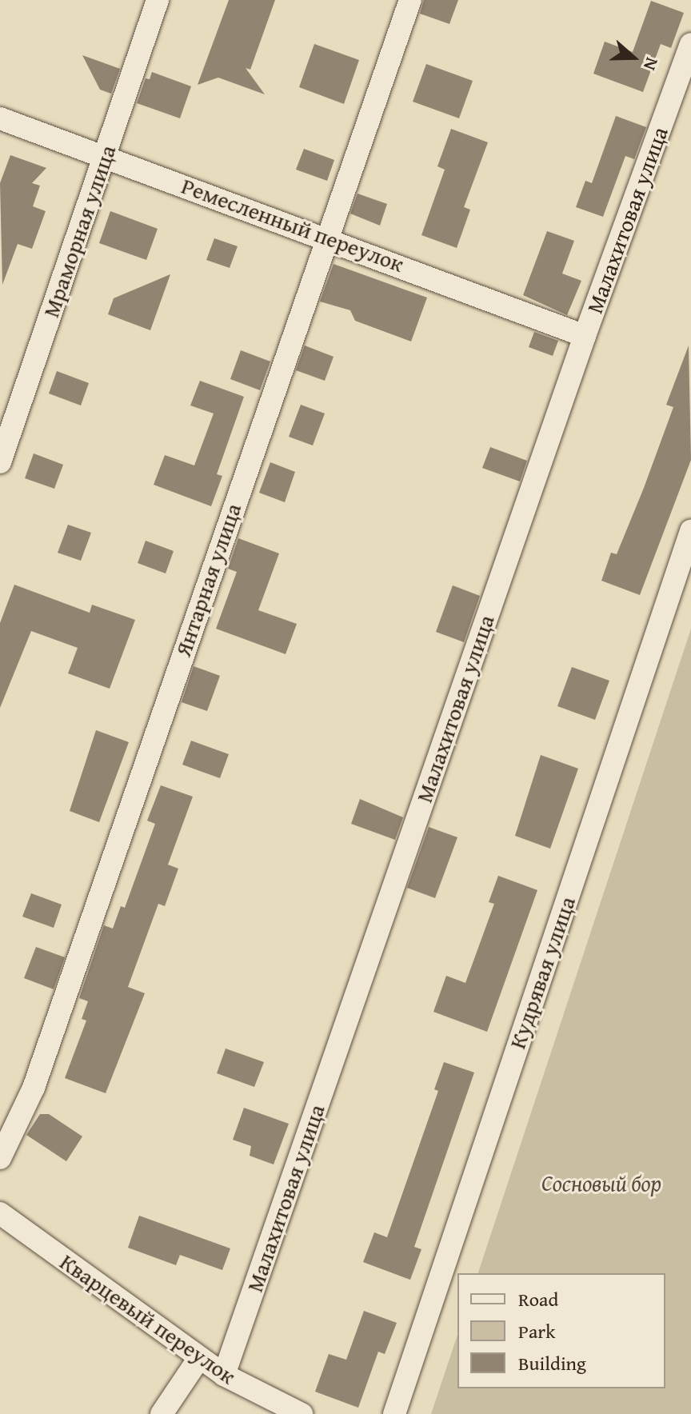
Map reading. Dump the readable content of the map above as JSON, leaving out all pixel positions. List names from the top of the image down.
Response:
{
  "streets": {
    "street": [
      "Малахитовая улица",
      "Ремесленный переулок",
      "Мраморная улица",
      "Янтарная улица",
      "Кудрявая улица",
      "Кварцевый переулок"
    ]
  },
  "crossings": [
    ["Малахитовая улица", "Ремесленный переулок"],
    ["Малахитовая улица", "Кварцевый переулок"],
    ["Ремесленный переулок", "Мраморная улица"],
    ["Ремесленный переулок", "Янтарная улица"]
  ],
  "parks": ["Сосновый бор"],
  "legend": ["Road", "Park", "Building"],
  "north": "right"
}
